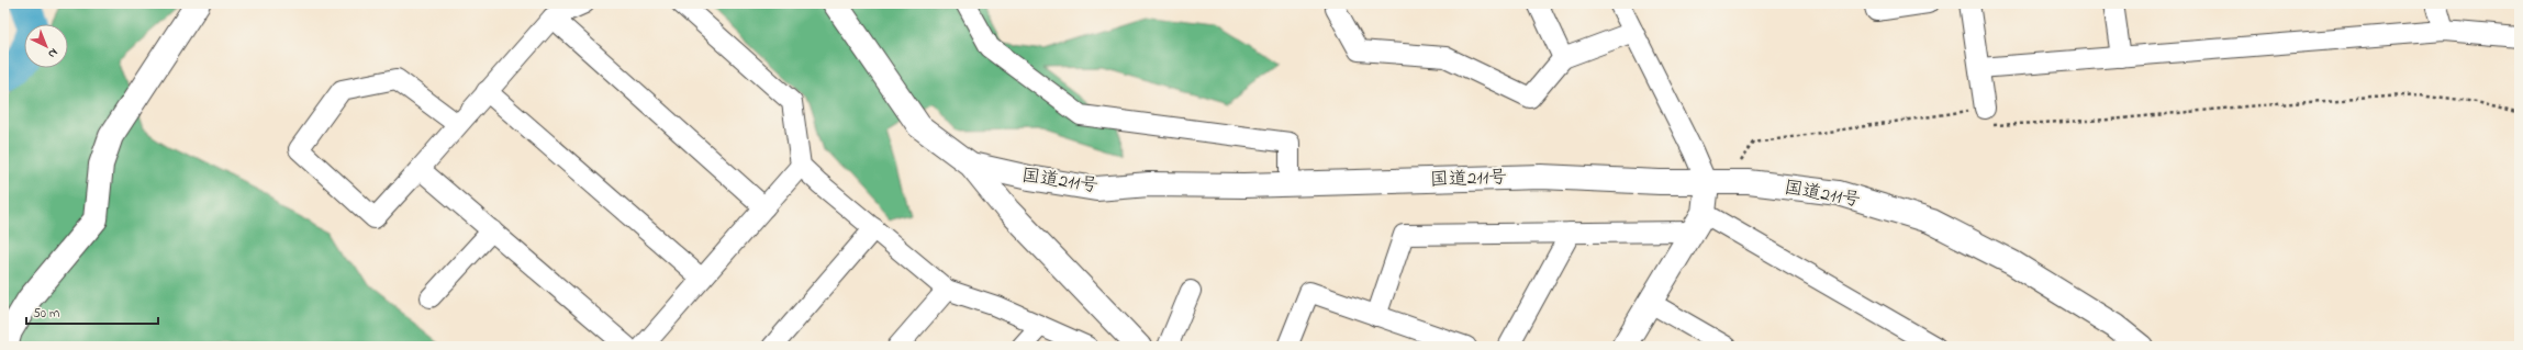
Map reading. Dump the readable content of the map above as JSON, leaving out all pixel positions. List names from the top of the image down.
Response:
{
  "streets": {
    "main road": ["国道211号"]
  },
  "scale_bar": "50 m",
  "north": "bottom right"
}
